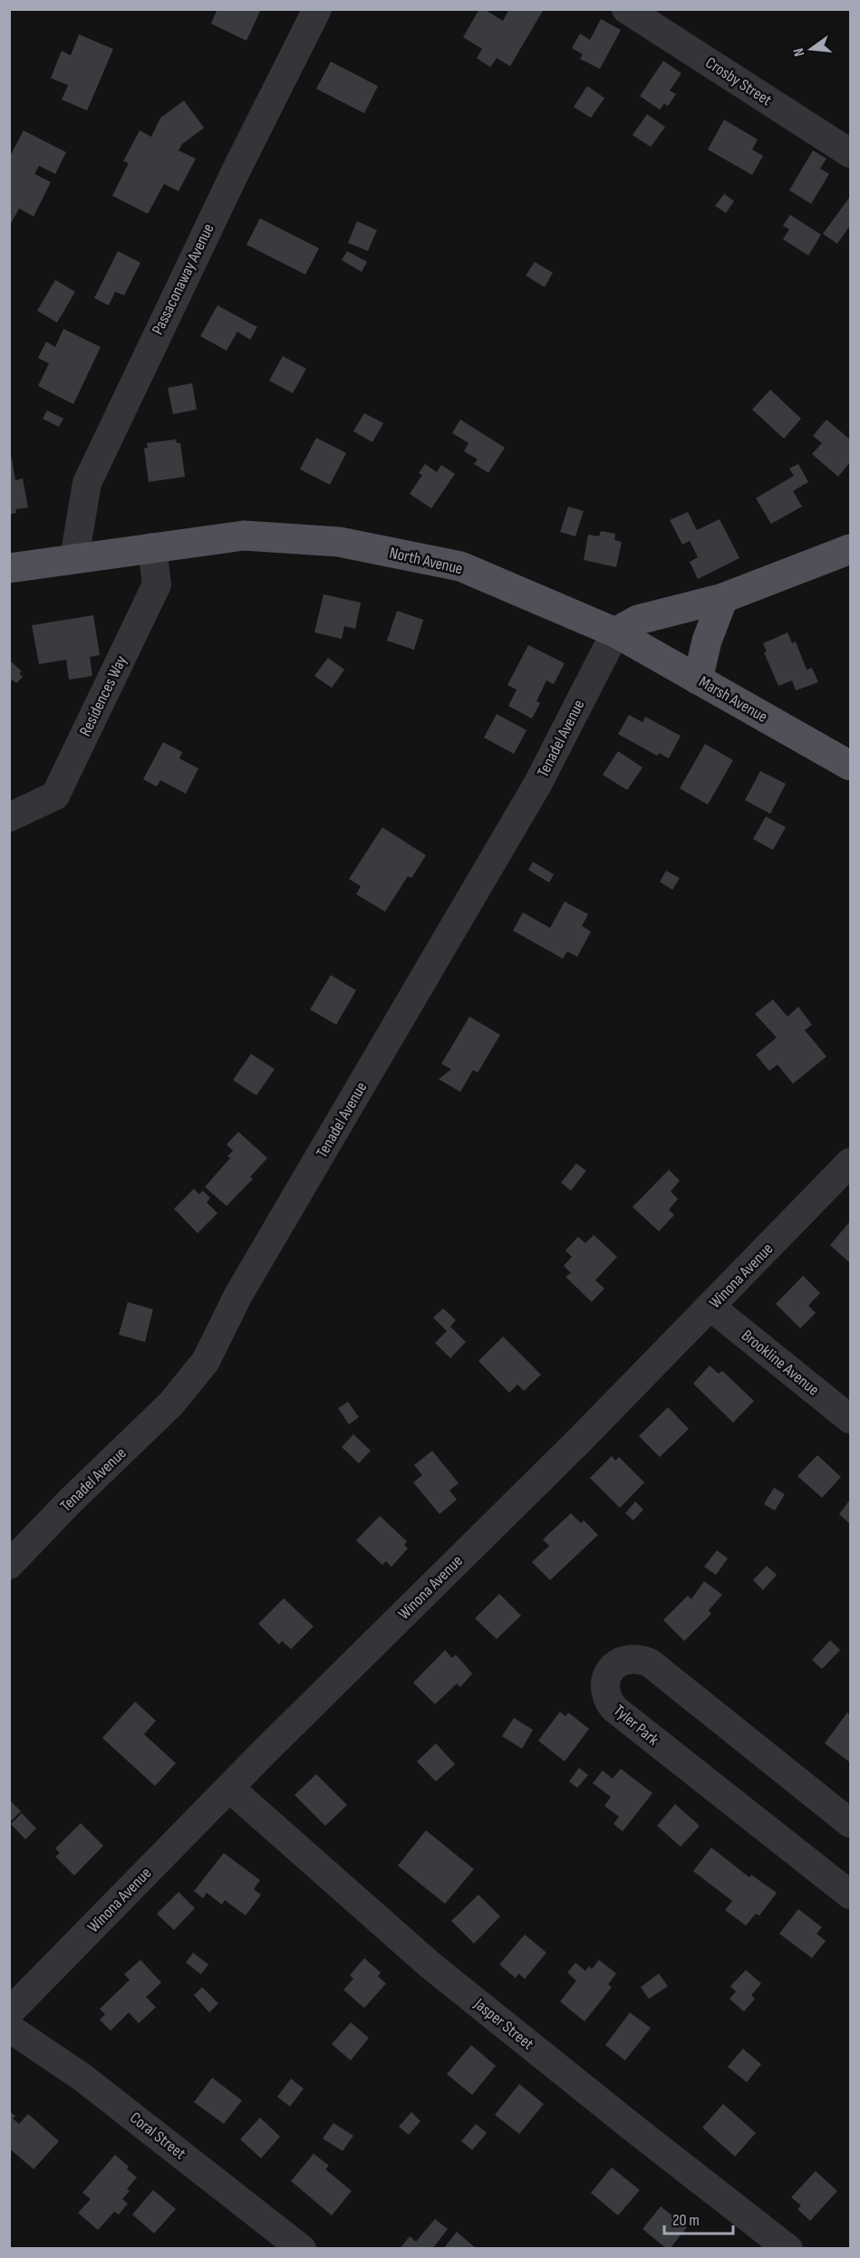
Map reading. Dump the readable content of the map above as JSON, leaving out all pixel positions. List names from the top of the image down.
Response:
{
  "streets": {
    "main road": ["North Avenue", "Marsh Avenue"],
    "street": [
      "Crosby Street",
      "Passaconaway Avenue",
      "Residences Way",
      "Tenadel Avenue",
      "Winona Avenue",
      "Brookline Avenue",
      "Tyler Park",
      "Jasper Street",
      "Coral Street"
    ]
  },
  "crossings": [
    ["Passaconaway Avenue", "North Avenue"],
    ["North Avenue", "Residences Way"],
    ["North Avenue", "Marsh Avenue"],
    ["North Avenue", "Tenadel Avenue"],
    ["Marsh Avenue", "Tenadel Avenue"],
    ["Winona Avenue", "Brookline Avenue"],
    ["Winona Avenue", "Jasper Street"]
  ],
  "scale_bar": "20 m",
  "north": "left"
}
